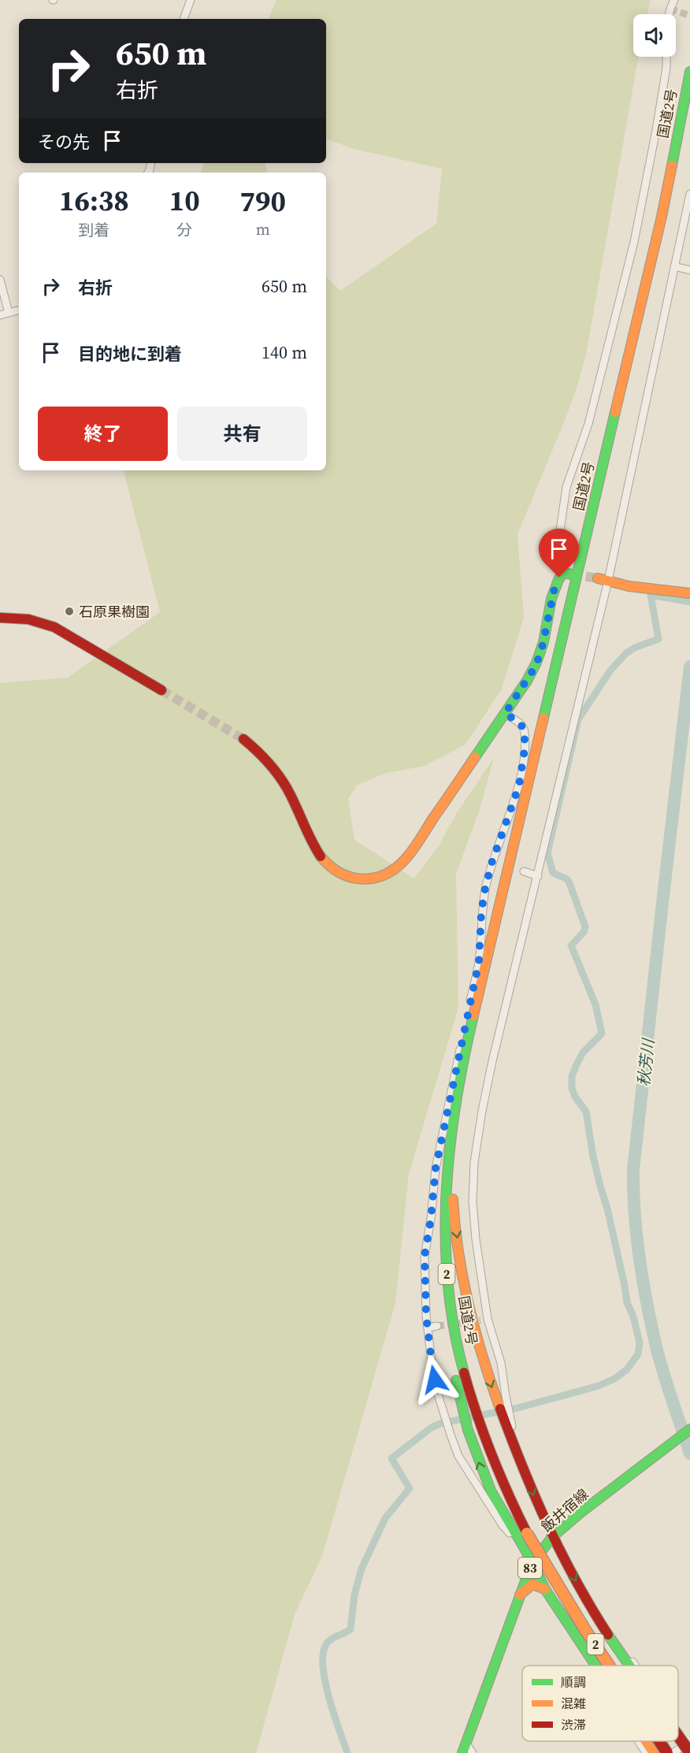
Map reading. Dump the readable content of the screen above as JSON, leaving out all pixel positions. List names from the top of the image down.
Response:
{
  "streets": {
    "main road": [
      "国道2号",
      "2",
      "飯井宿線",
      "83"
    ]
  },
  "water": ["秋芳川"],
  "places": ["石原果樹園"],
  "legend": ["順調", "混雑", "渋滞"],
  "page": {
    "turn": ["650 m", "右折"],
    "then": "その先",
    "eta": [
      "16:38",
      "到着",
      "10",
      "分",
      "790",
      "m"
    ],
    "list": [
      {
        "name": "右折",
        "value": "650 m"
      },
      {
        "name": "目的地に到着",
        "value": "140 m"
      }
    ],
    "buttons": ["終了", "共有"]
  }
}
